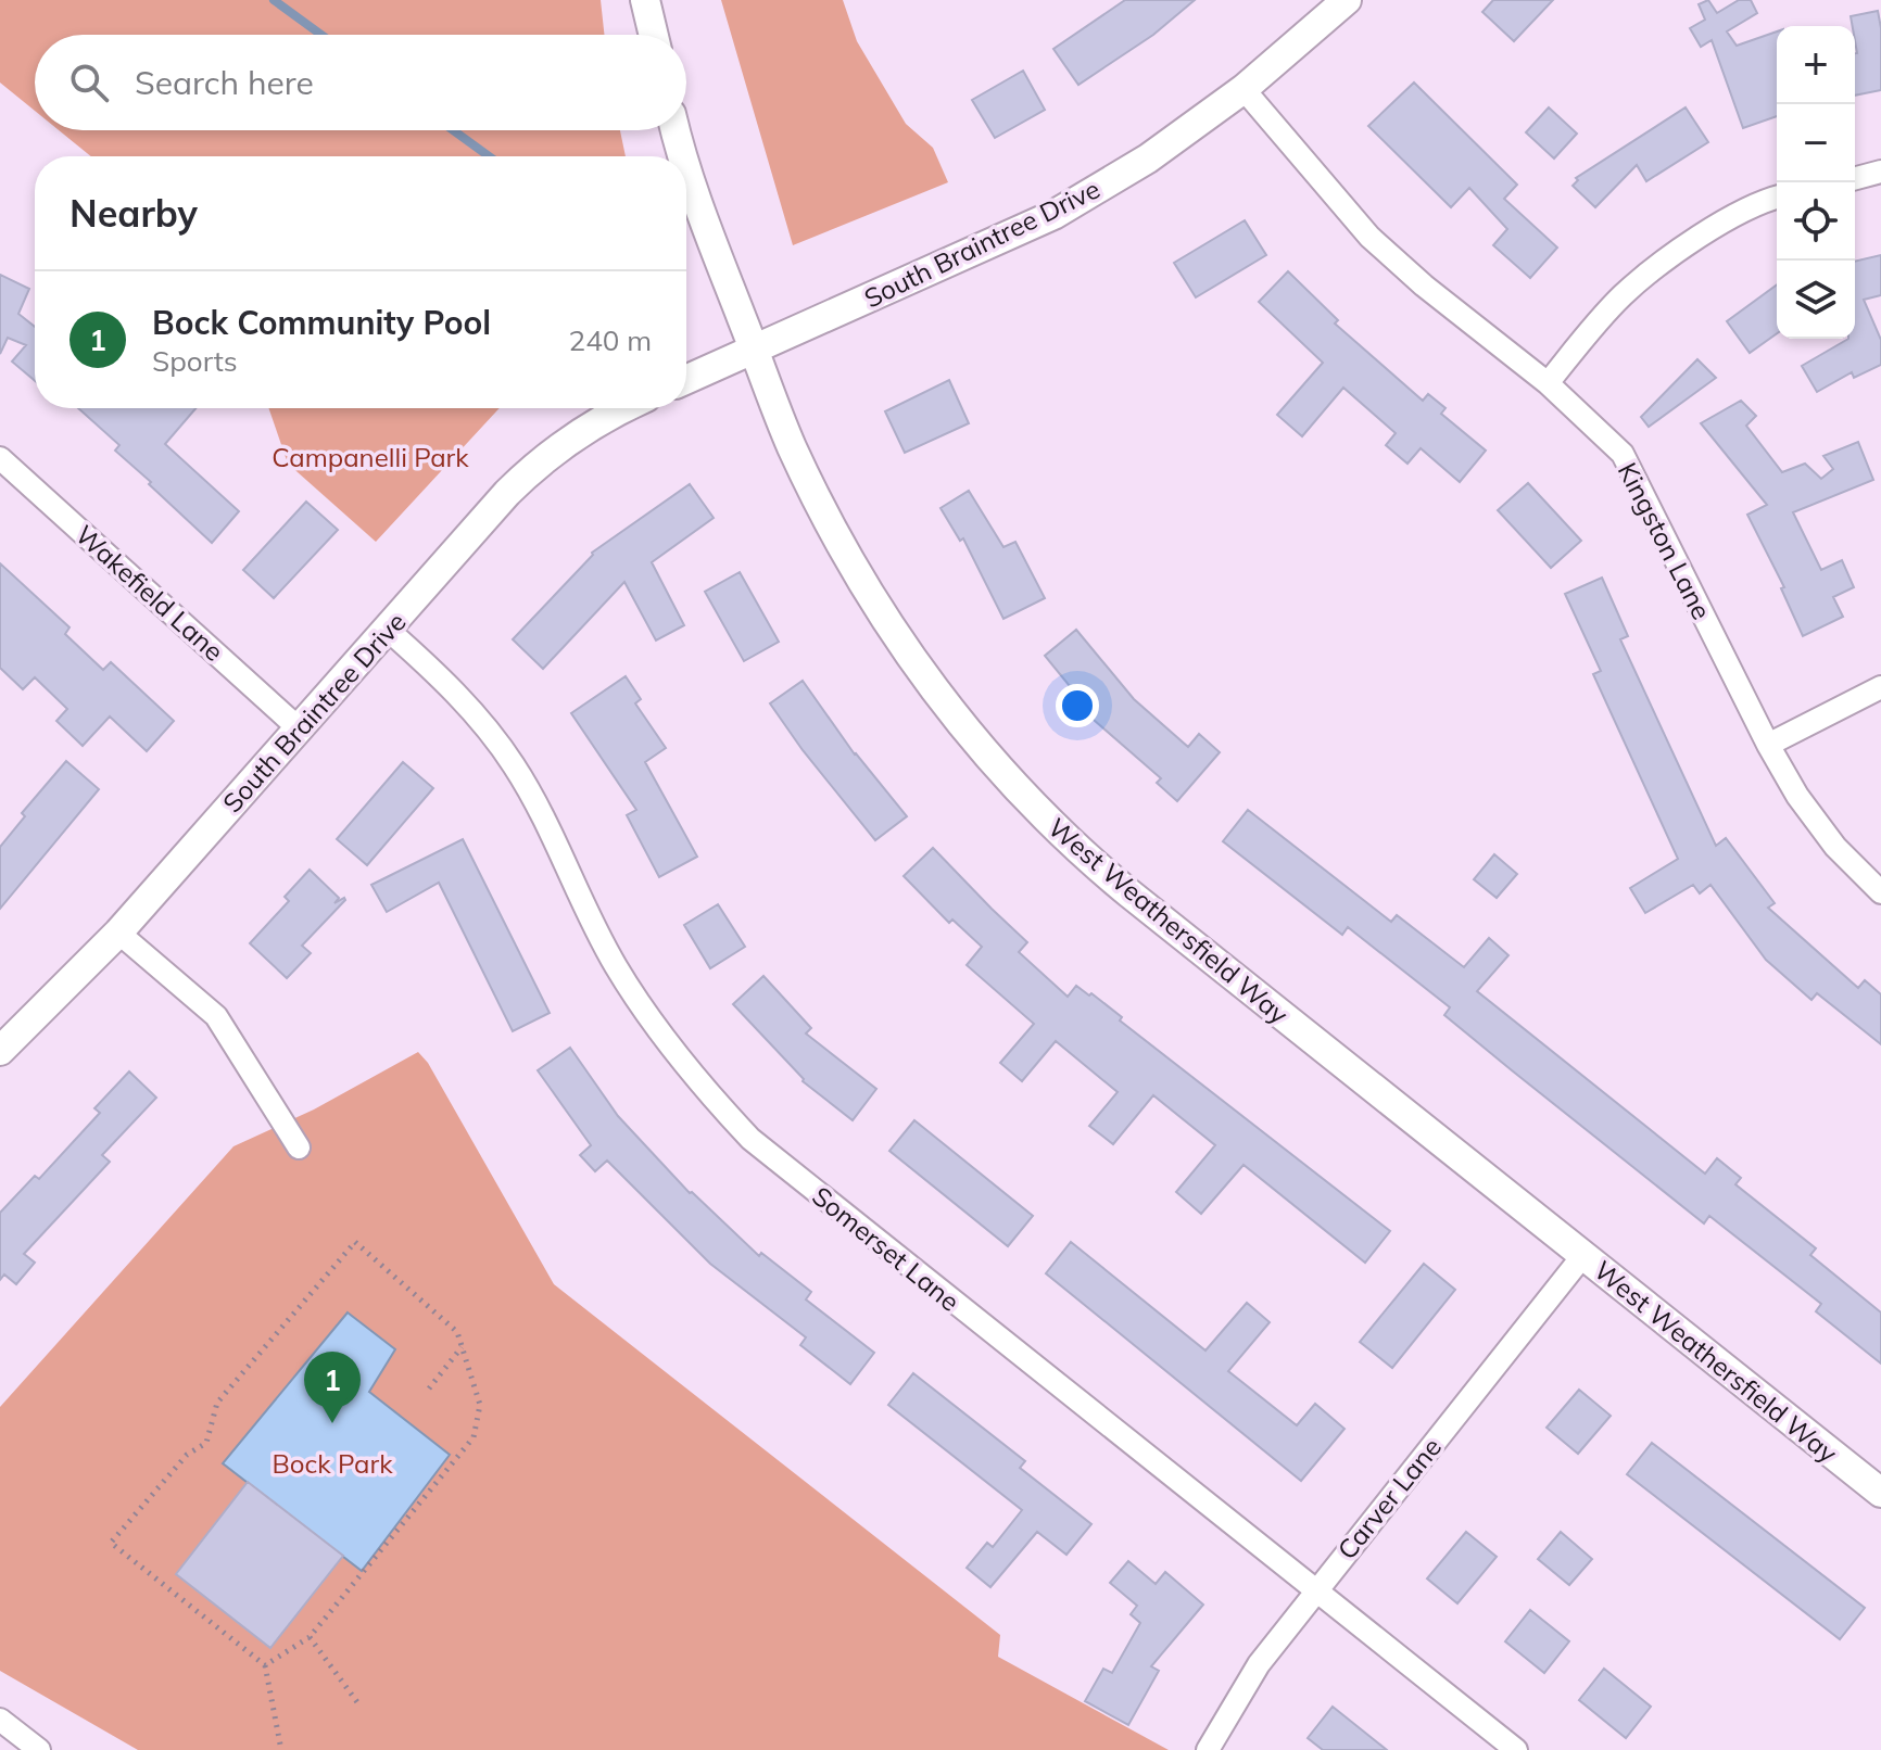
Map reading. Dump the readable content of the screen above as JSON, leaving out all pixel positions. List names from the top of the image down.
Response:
{
  "streets": {
    "street": [
      "South Braintree Drive",
      "Kingston Lane",
      "Wakefield Lane",
      "West Weathersfield Way",
      "Somerset Lane",
      "Carver Lane"
    ]
  },
  "crossings": [
    ["South Braintree Drive", "Kingston Lane"],
    ["South Braintree Drive", "Wakefield Lane"],
    ["South Braintree Drive", "West Weathersfield Way"],
    ["South Braintree Drive", "Somerset Lane"],
    ["West Weathersfield Way", "Carver Lane"],
    ["Somerset Lane", "Carver Lane"]
  ],
  "parks": ["Campanelli Park", "Bock Park"],
  "page": {
    "map_buttons": ["+", "−"],
    "search": "Search here",
    "heading": "Nearby",
    "list": [
      {
        "mark": "1",
        "name": "Bock Community Pool",
        "note": "Sports",
        "value": "240 m"
      }
    ],
    "pins": "1"
  }
}
